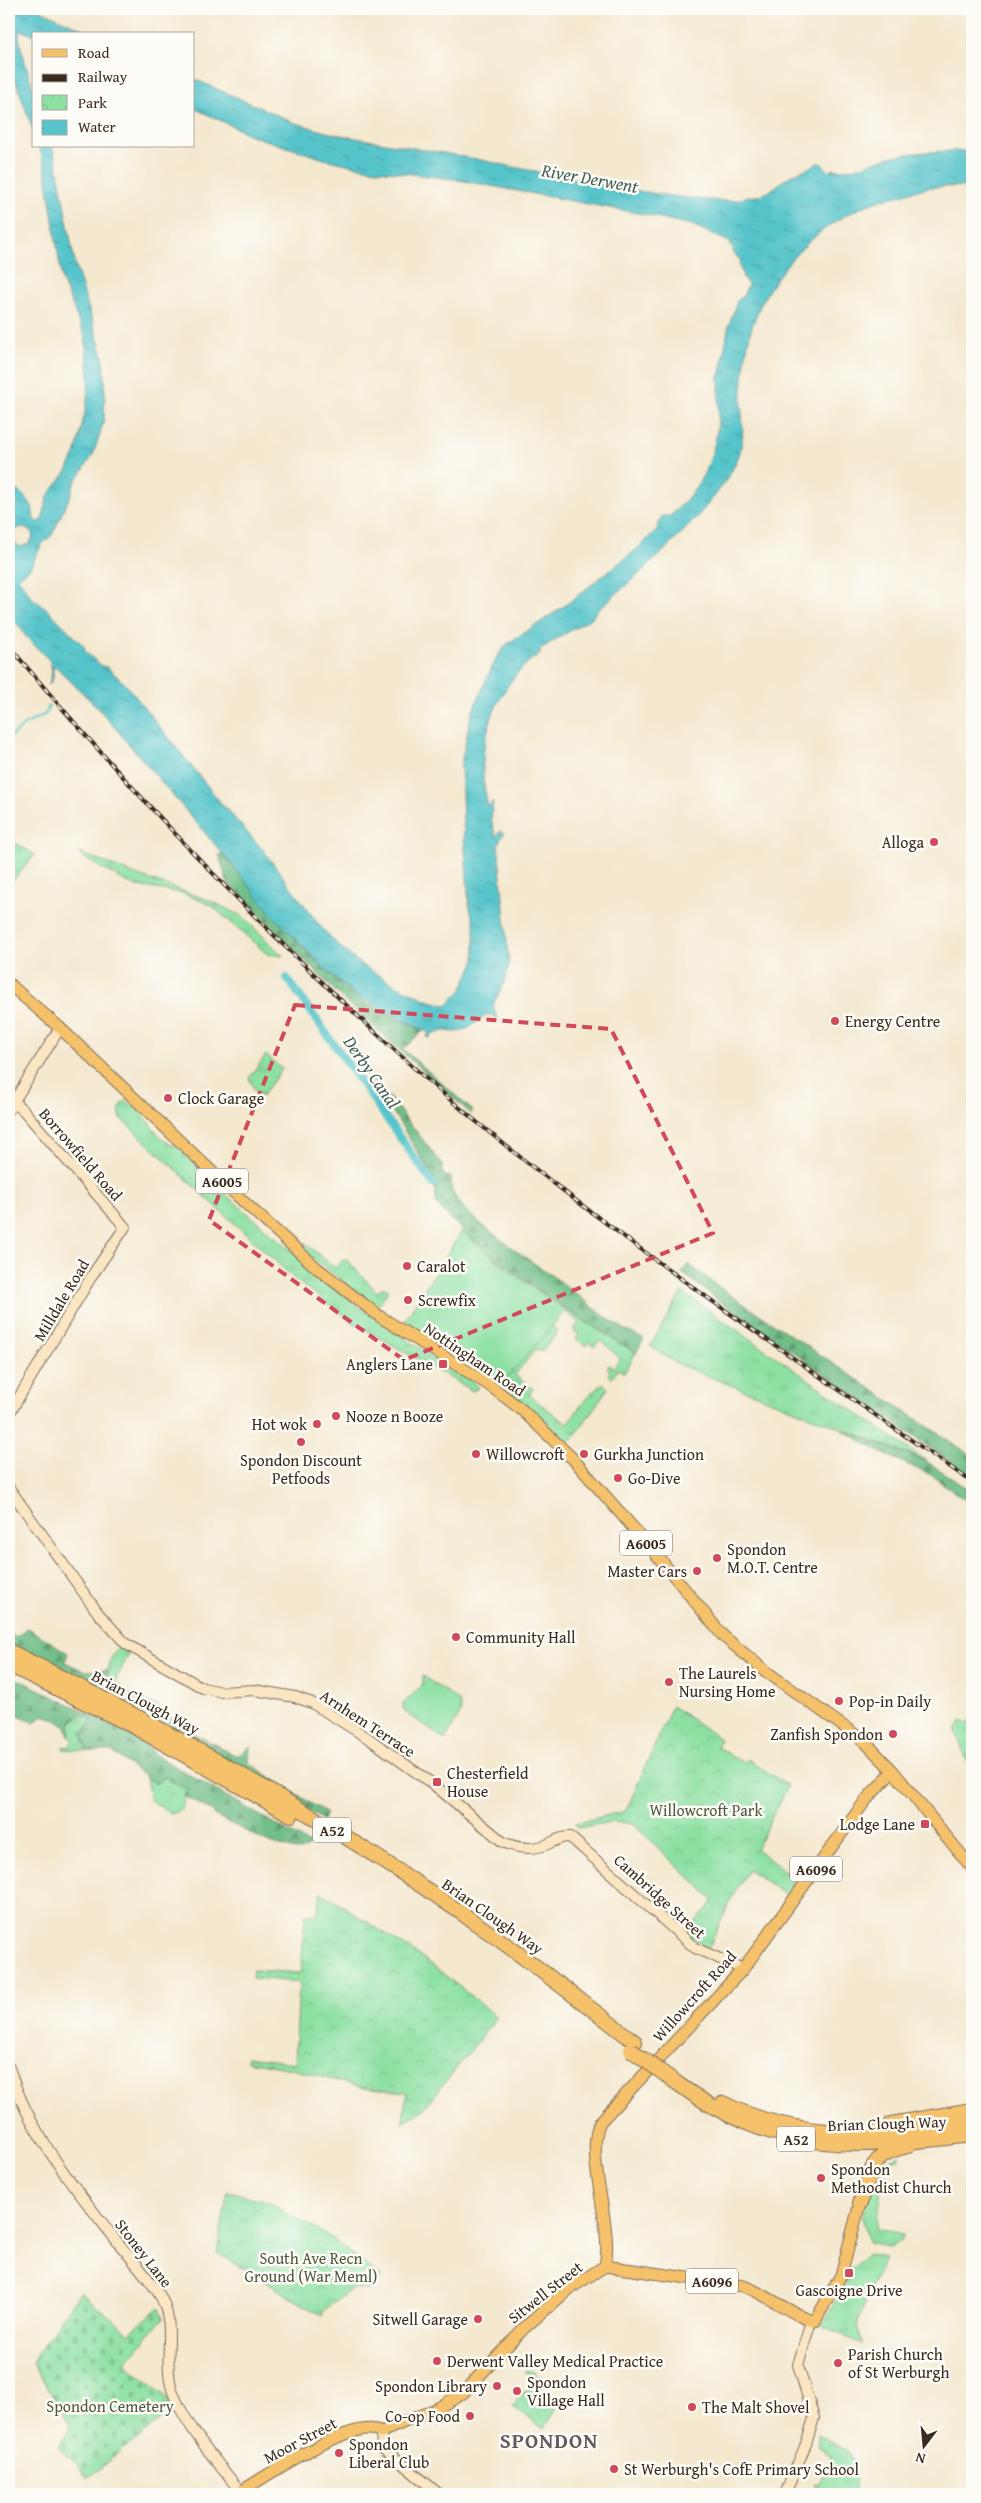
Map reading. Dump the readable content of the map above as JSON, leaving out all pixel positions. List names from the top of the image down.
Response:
{
  "streets": {
    "highway": ["Brian Clough Way", "A52"],
    "main road": [
      "A6005",
      "Nottingham Road",
      "A6096",
      "Willowcroft Road",
      "Sitwell Street",
      "Moor Street"
    ],
    "street": [
      "Borrowfield Road",
      "Milldale Road",
      "Arnhem Terrace",
      "Cambridge Street",
      "Stoney Lane"
    ]
  },
  "crossings": [
    ["Borrowfield Road", "Milldale Road"],
    ["A6005", "Nottingham Road"],
    ["Nottingham Road", "Willowcroft Road"],
    ["Arnhem Terrace", "Cambridge Street"],
    ["Cambridge Street", "Willowcroft Road"],
    ["Willowcroft Road", "Sitwell Street"],
    ["Stoney Lane", "Moor Street"],
    ["Sitwell Street", "Moor Street"]
  ],
  "districts": ["SPONDON"],
  "water": ["River Derwent", "Derby Canal"],
  "parks": ["Willowcroft Park", "South Ave Recn Ground (War Meml)", "Spondon Cemetery"],
  "places": {
    "other": [
      "Alloga",
      "Energy Centre",
      "Clock Garage",
      "Caralot",
      "Screwfix",
      "Nooze n Booze",
      "Hot wok",
      "Spondon Discount Petfoods",
      "Willowcroft",
      "Gurkha Junction",
      "Go-Dive",
      "Spondon M.O.T. Centre",
      "Master Cars",
      "Community Hall",
      "The Laurels Nursing Home",
      "Pop-in Daily",
      "Zanfish Spondon",
      "Spondon Methodist Church",
      "Sitwell Garage",
      "Derwent Valley Medical Practice",
      "Parish Church of St Werburgh",
      "Spondon Library",
      "Spondon Village Hall",
      "The Malt Shovel",
      "Co-op Food",
      "Spondon Liberal Club",
      "St Werburgh's CofE Primary School"
    ],
    "transit": [
      "Anglers Lane",
      "Chesterfield House",
      "Lodge Lane",
      "Gascoigne Drive"
    ]
  },
  "legend": [
    "Road",
    "Railway",
    "Park",
    "Water"
  ],
  "north": "bottom"
}
